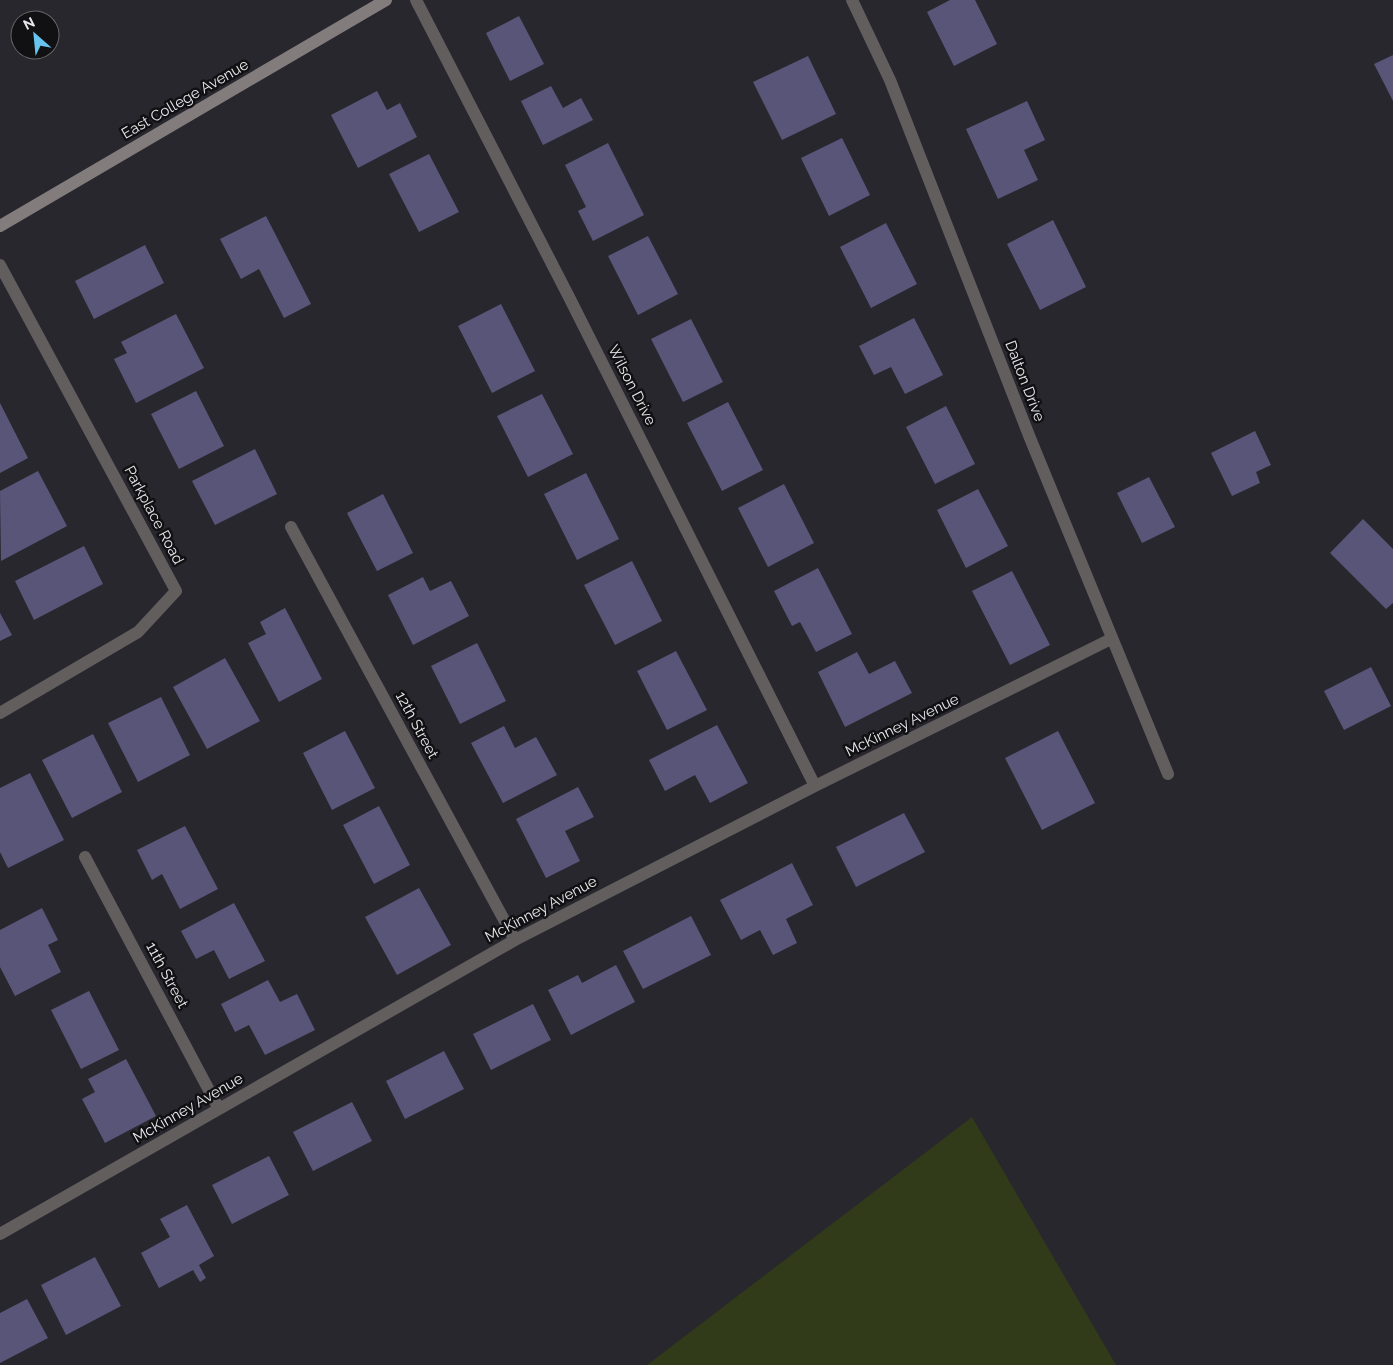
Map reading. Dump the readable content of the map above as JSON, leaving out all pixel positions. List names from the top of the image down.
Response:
{
  "streets": {
    "street": [
      "East College Avenue",
      "Dalton Drive",
      "Wilson Drive",
      "Parkplace Road",
      "12th Street",
      "McKinney Avenue",
      "11th Street"
    ]
  },
  "crossings": [
    ["Dalton Drive", "McKinney Avenue"],
    ["Wilson Drive", "McKinney Avenue"],
    ["12th Street", "McKinney Avenue"],
    ["McKinney Avenue", "11th Street"]
  ],
  "north": "top left"
}
